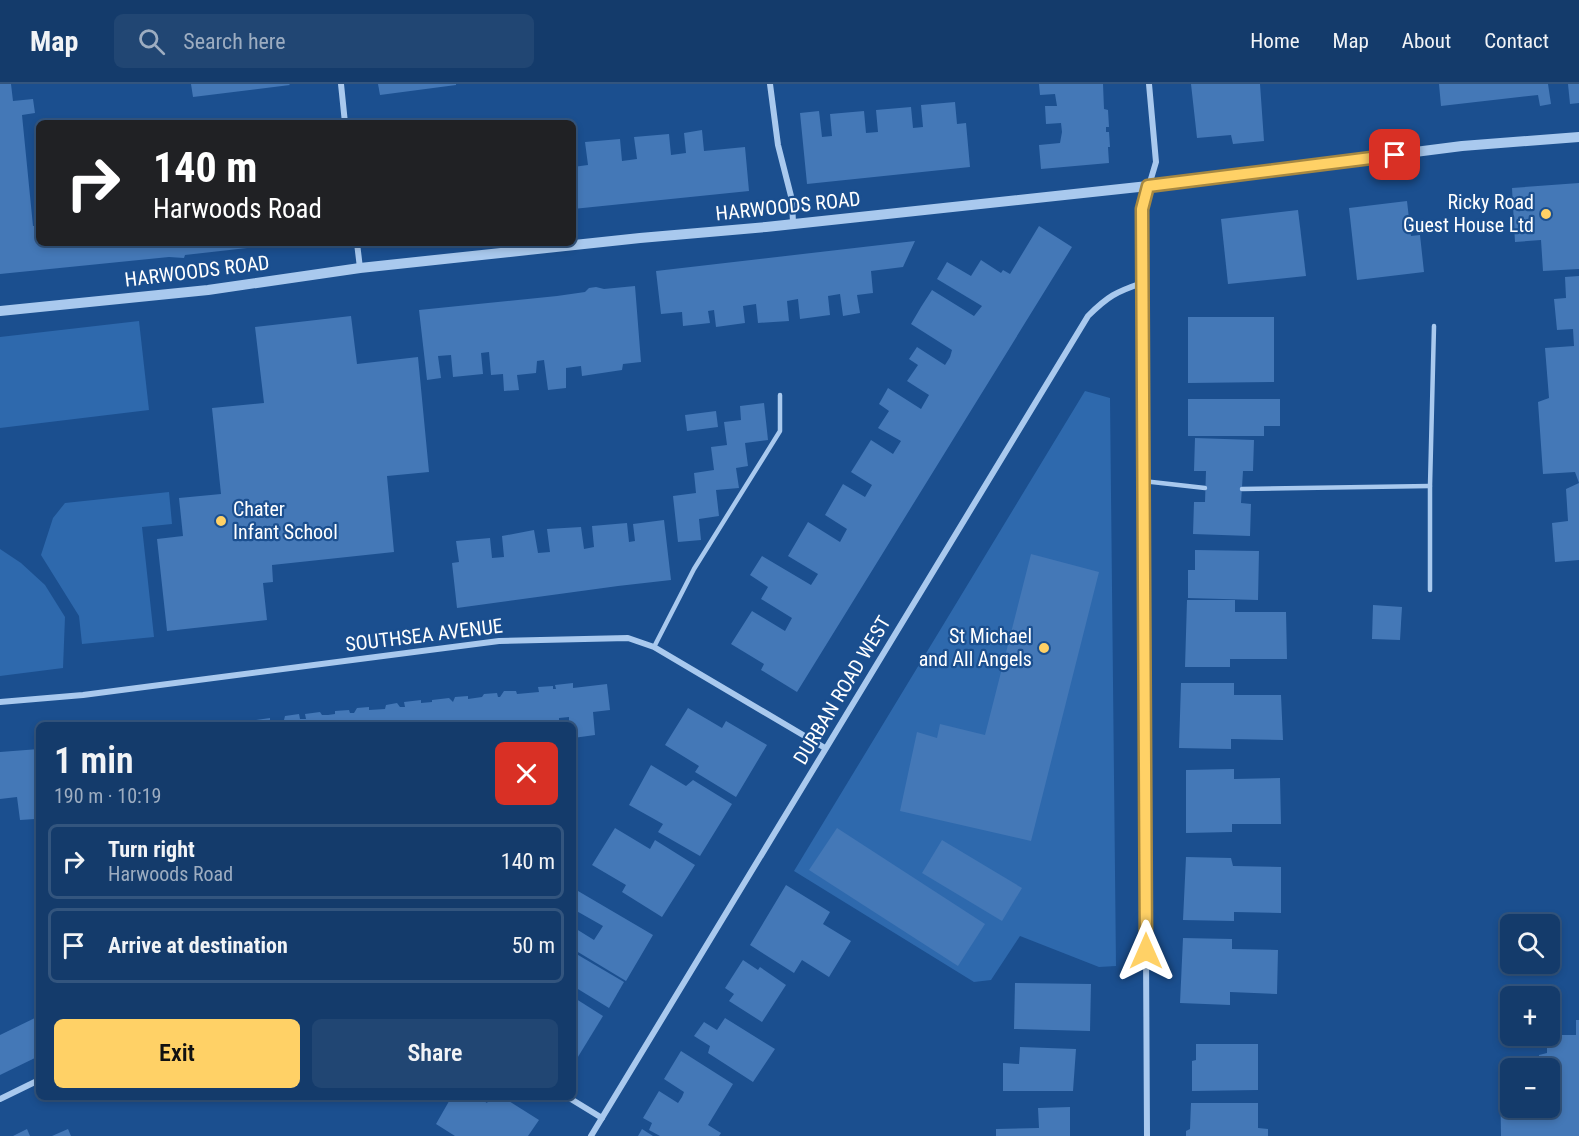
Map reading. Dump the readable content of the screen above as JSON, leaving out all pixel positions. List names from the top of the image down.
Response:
{
  "streets": {
    "street": ["HARWOODS ROAD", "SOUTHSEA AVENUE", "DURBAN ROAD WEST"]
  },
  "crossings": [
    ["SOUTHSEA AVENUE", "DURBAN ROAD WEST"]
  ],
  "places": ["Ricky Road Guest House Ltd", "Chater Infant School", "St Michael and All Angels"],
  "page": {
    "header": "Map",
    "search": "Search here",
    "nav": [
      "Home",
      "Map",
      "About",
      "Contact"
    ],
    "turn": ["140 m", "Harwoods Road"],
    "heading": ["1 min", "190 m · 10:19"],
    "list": [
      {
        "name": "Turn right",
        "note": "Harwoods Road",
        "value": "140 m"
      },
      {
        "name": "Arrive at destination",
        "value": "50 m"
      }
    ],
    "map_buttons": ["+", "−"],
    "buttons": ["Exit", "Share"]
  }
}
